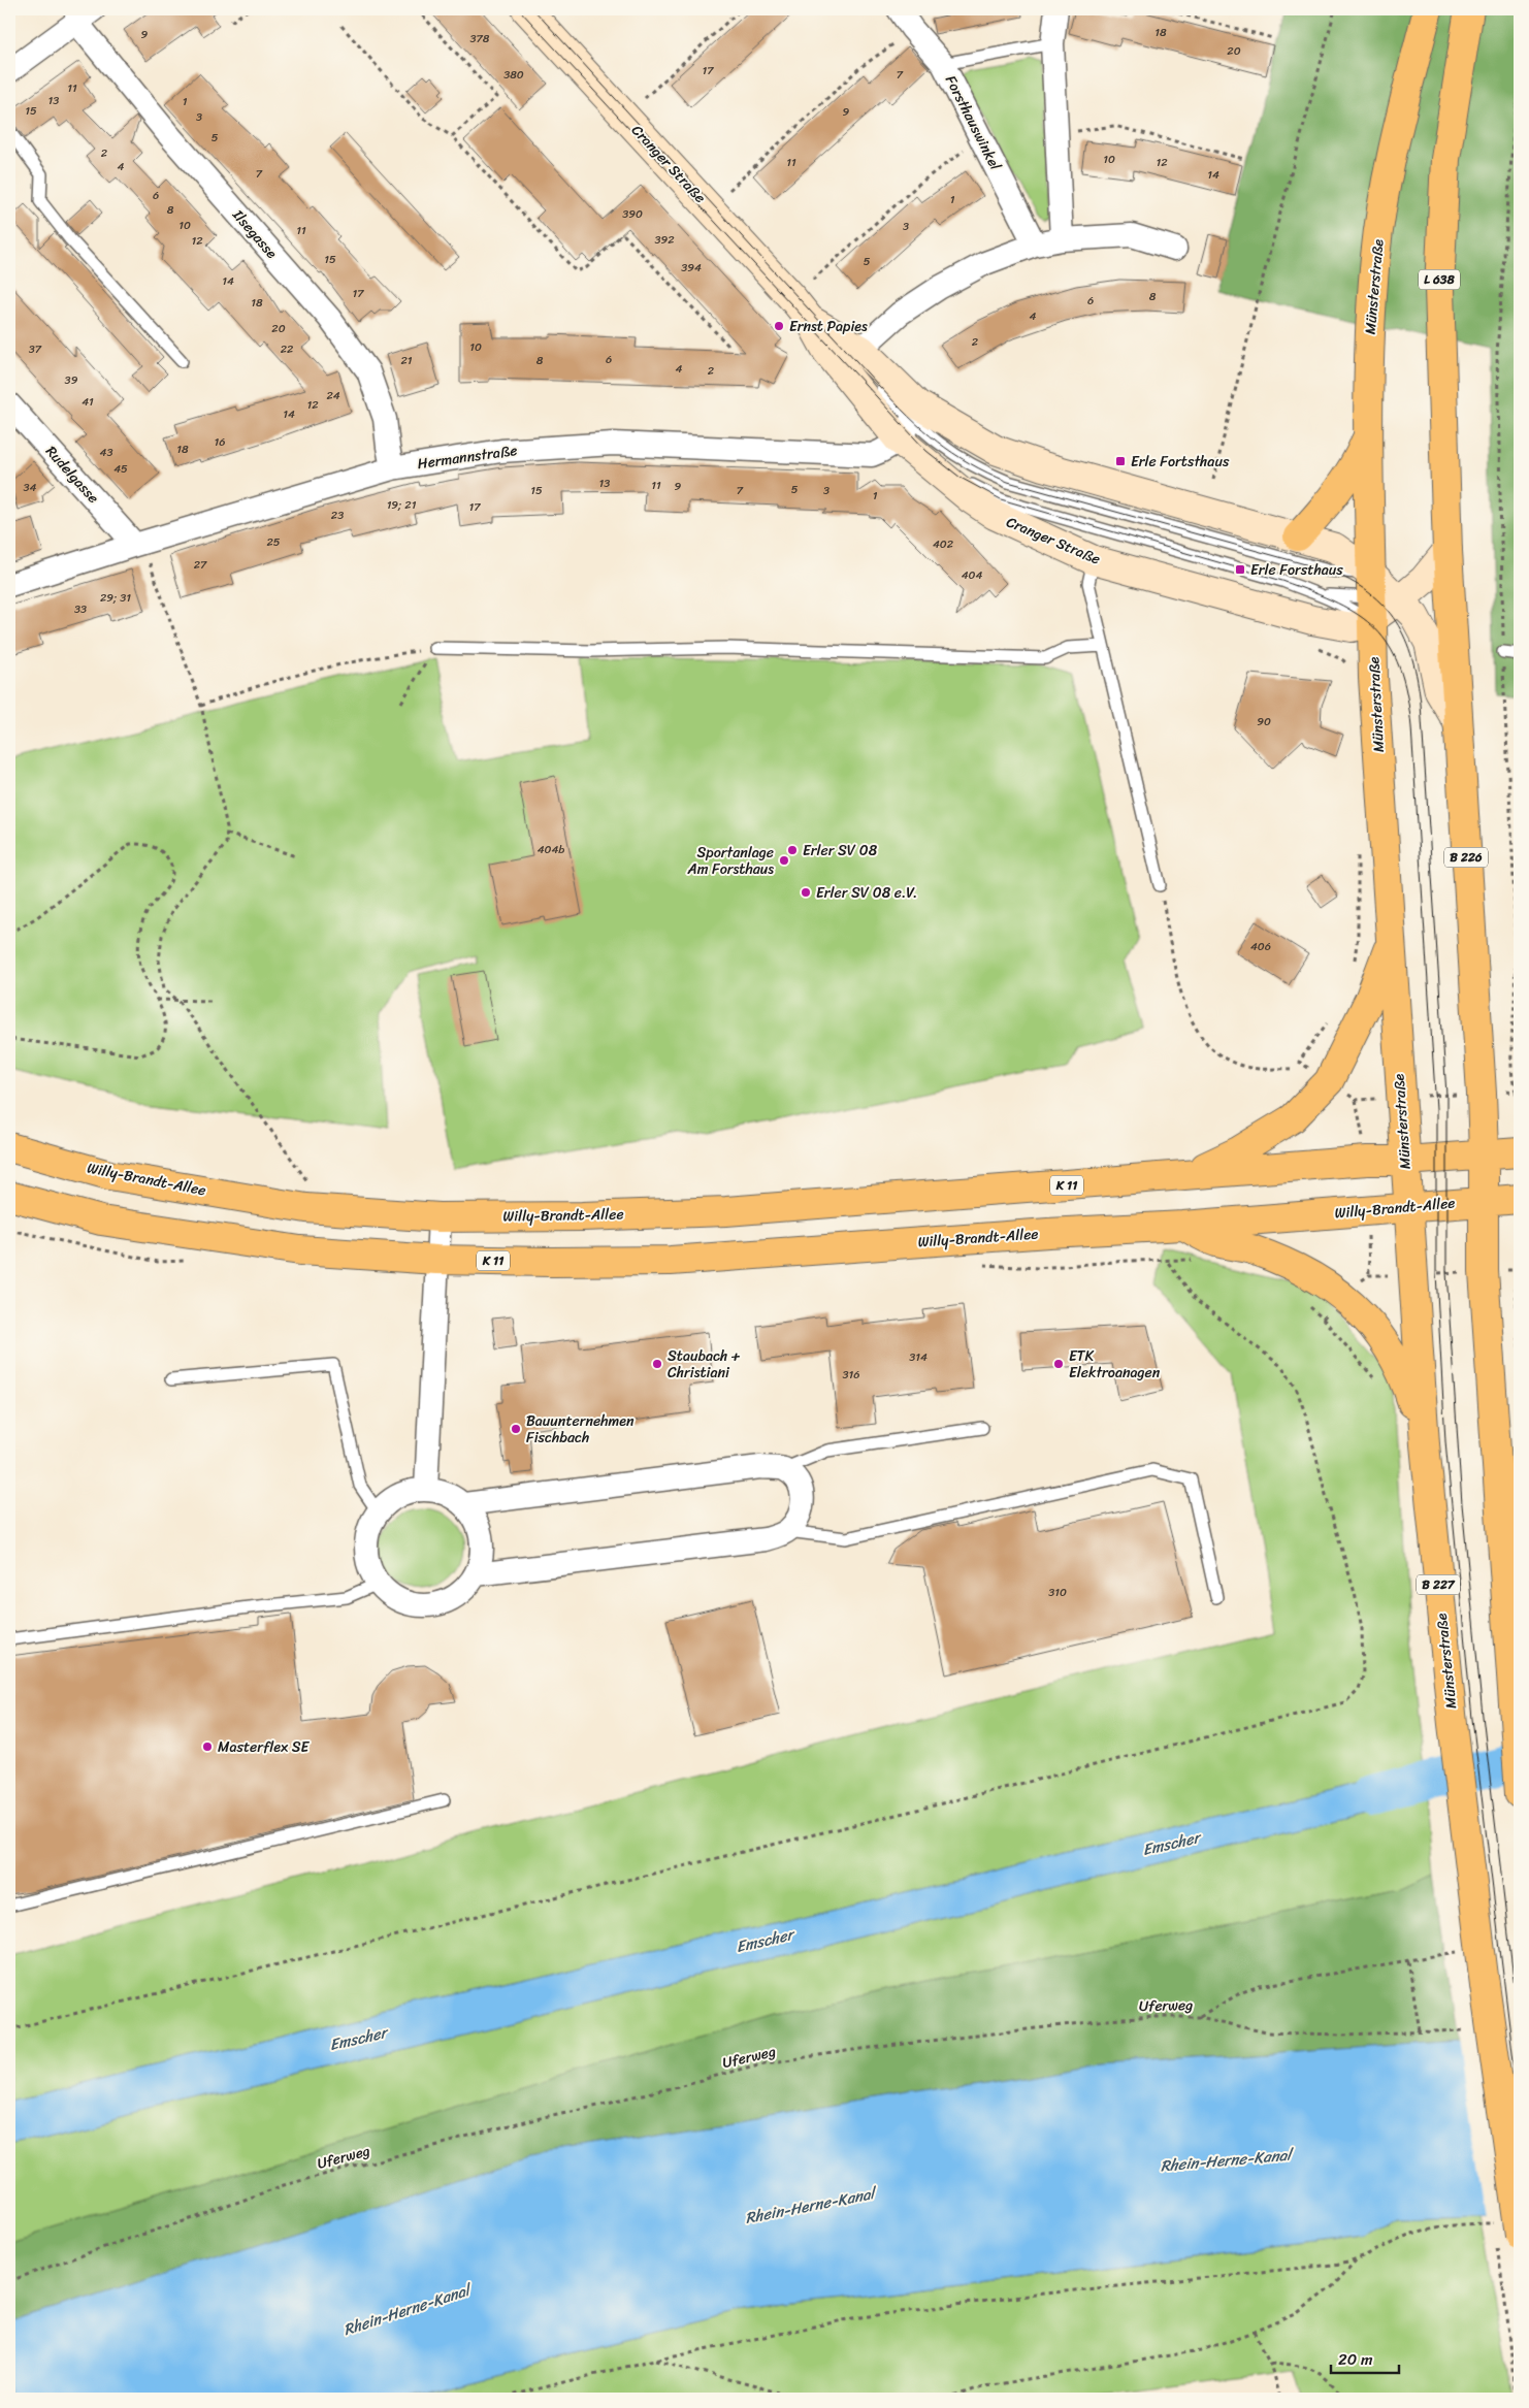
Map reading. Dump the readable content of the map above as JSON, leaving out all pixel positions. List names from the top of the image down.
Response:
{
  "streets": {
    "main road": [
      "Cranger Straße",
      "L 638",
      "Münsterstraße",
      "B 226",
      "Willy-Brandt-Allee",
      "K 11",
      "B 227"
    ],
    "street": [
      "Forsthauswinkel",
      "Ilsegasse",
      "Hermannstraße",
      "Rudelgasse"
    ],
    "path": ["Uferweg"]
  },
  "crossings": [
    ["Cranger Straße", "L 638"],
    ["Cranger Straße", "Münsterstraße"],
    ["Cranger Straße", "Hermannstraße"],
    ["Cranger Straße", "B 226"],
    ["Ilsegasse", "Hermannstraße"],
    ["L 638", "B 226"],
    ["Münsterstraße", "B 226"],
    ["Münsterstraße", "Willy-Brandt-Allee"],
    ["Hermannstraße", "Rudelgasse"],
    ["B 226", "Willy-Brandt-Allee"]
  ],
  "water": ["Emscher", "Rhein-Herne-Kanal"],
  "places": {
    "other": [
      "Ernst Papies",
      "Erler SV 08",
      "Sportanlage Am Forsthaus",
      "Erler SV 08 e.V.",
      "Staubach + Christiani",
      "ETK Elektroanagen",
      "Bauunternehmen Fischbach",
      "Masterflex SE"
    ],
    "transit": ["Erle Fortsthaus", "Erle Forsthaus"]
  },
  "house_numbers": [
    "18",
    "9",
    "378",
    "20",
    "17",
    "380",
    "7",
    "11",
    "13",
    "1",
    "15",
    "9",
    "3",
    "5",
    "2",
    "10",
    "11",
    "12",
    "4",
    "7",
    "14",
    "6",
    "1",
    "8",
    "390",
    "10",
    "3",
    "11",
    "392",
    "12",
    "15",
    "5",
    "394",
    "14",
    "17",
    "8",
    "6",
    "18",
    "4",
    "20",
    "2",
    "10",
    "37",
    "22",
    "6",
    "21",
    "8",
    "4",
    "2",
    "39",
    "24",
    "41",
    "12",
    "14",
    "16",
    "18",
    "43",
    "45",
    "13",
    "11",
    "9",
    "34",
    "5",
    "15",
    "7",
    "3",
    "1",
    "19; 21",
    "17",
    "23",
    "25",
    "402",
    "27",
    "404",
    "29; 31",
    "33",
    "90",
    "404b",
    "406",
    "314",
    "316",
    "310"
  ],
  "scale_bar": "20 m"
}
